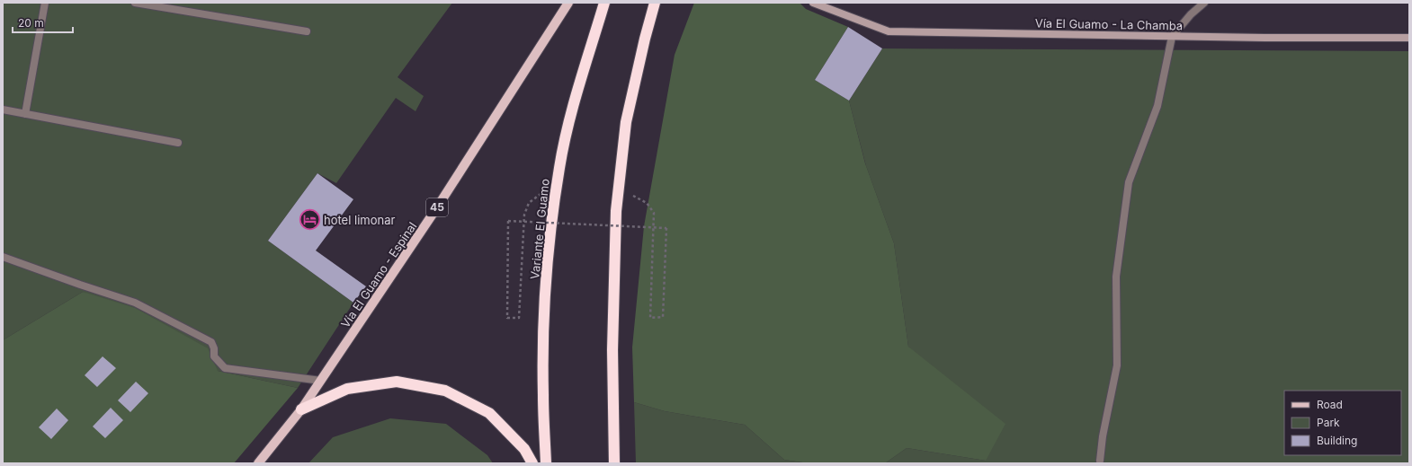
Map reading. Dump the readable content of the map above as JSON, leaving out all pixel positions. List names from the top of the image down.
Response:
{
  "streets": {
    "highway": ["Variante El Guamo"],
    "main road": ["45", "Vía El Guamo - Espinal"],
    "street": ["Vía El Guamo - La Chamba"]
  },
  "places": {
    "hotel": ["hotel limonar"]
  },
  "legend": ["Road", "Park", "Building"],
  "scale_bar": "20 m"
}
